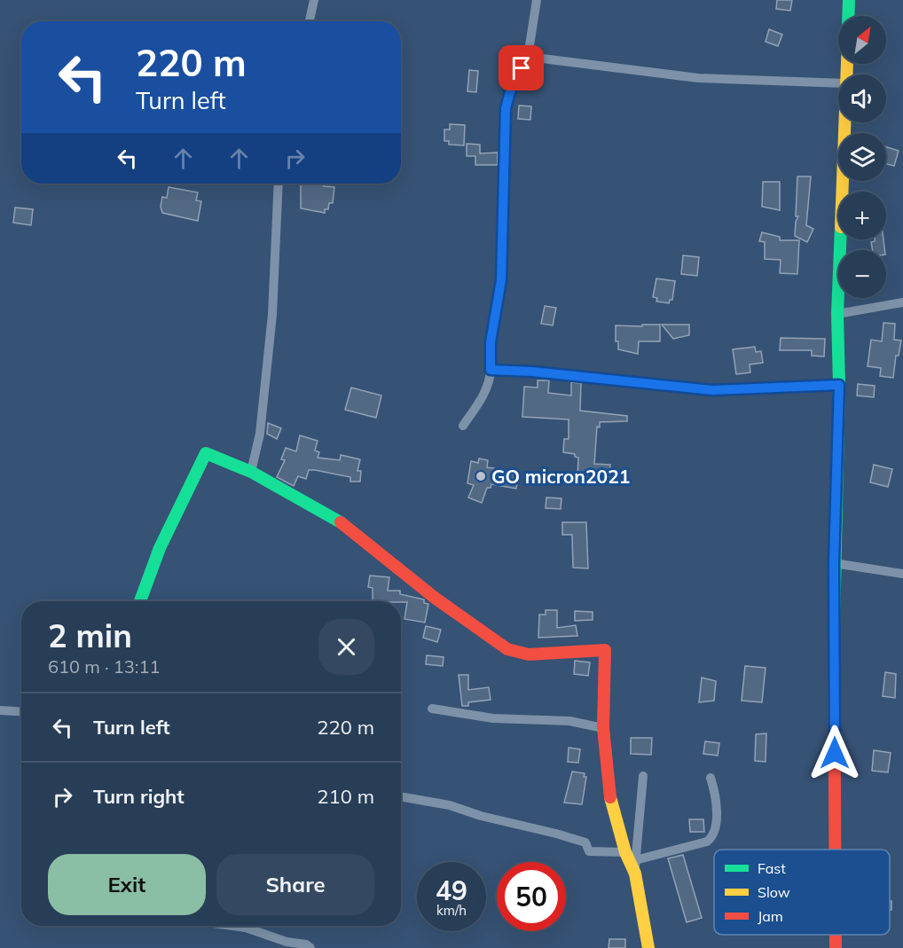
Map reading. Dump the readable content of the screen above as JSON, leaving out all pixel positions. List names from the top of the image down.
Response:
{
  "places": ["GO micron2021"],
  "legend": ["Fast", "Slow", "Jam"],
  "north": "top right",
  "page": {
    "map_buttons": ["+", "−"],
    "turn": ["220 m", "Turn left"],
    "heading": ["2 min", "610 m · 13:11"],
    "list": [
      {
        "name": "Turn left",
        "value": "220 m"
      },
      {
        "name": "Turn right",
        "value": "210 m"
      }
    ],
    "buttons": ["Exit", "Share"],
    "speed": "49 km/h",
    "limit": "50"
  }
}
